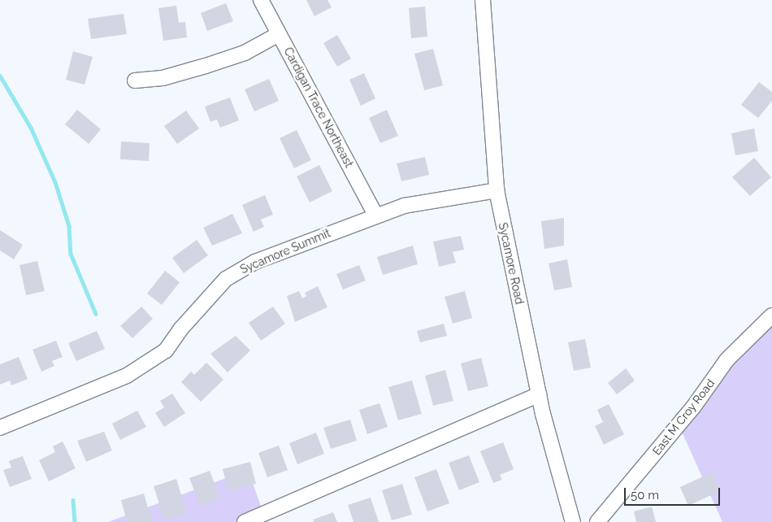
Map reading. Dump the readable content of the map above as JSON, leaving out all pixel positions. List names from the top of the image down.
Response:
{
  "streets": {
    "street": [
      "Cardigan Trace Northeast",
      "Sycamore Summit",
      "Sycamore Road",
      "East M Croy Road"
    ]
  },
  "crossings": [
    ["Cardigan Trace Northeast", "Sycamore Summit"],
    ["Sycamore Summit", "Sycamore Road"]
  ],
  "scale_bar": "50 m"
}
